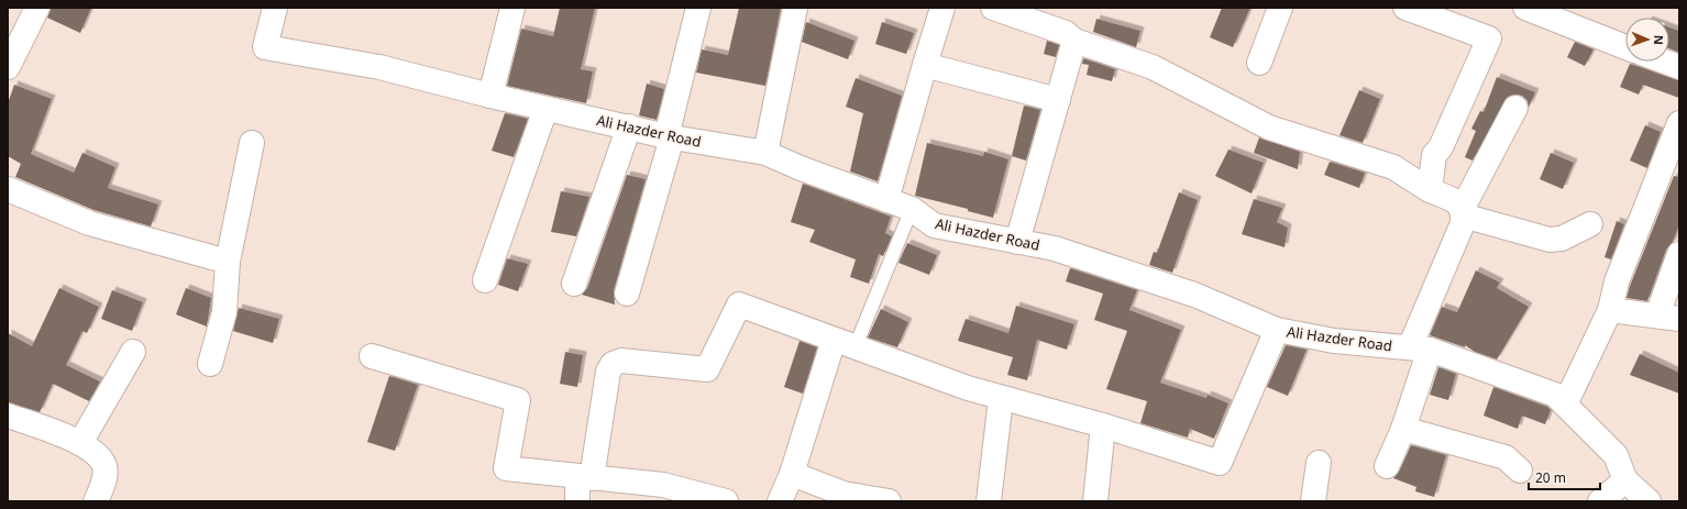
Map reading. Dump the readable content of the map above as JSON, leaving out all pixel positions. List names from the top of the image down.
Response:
{
  "streets": {
    "street": ["Ali Hazder Road"]
  },
  "scale_bar": "20 m",
  "north": "right"
}
